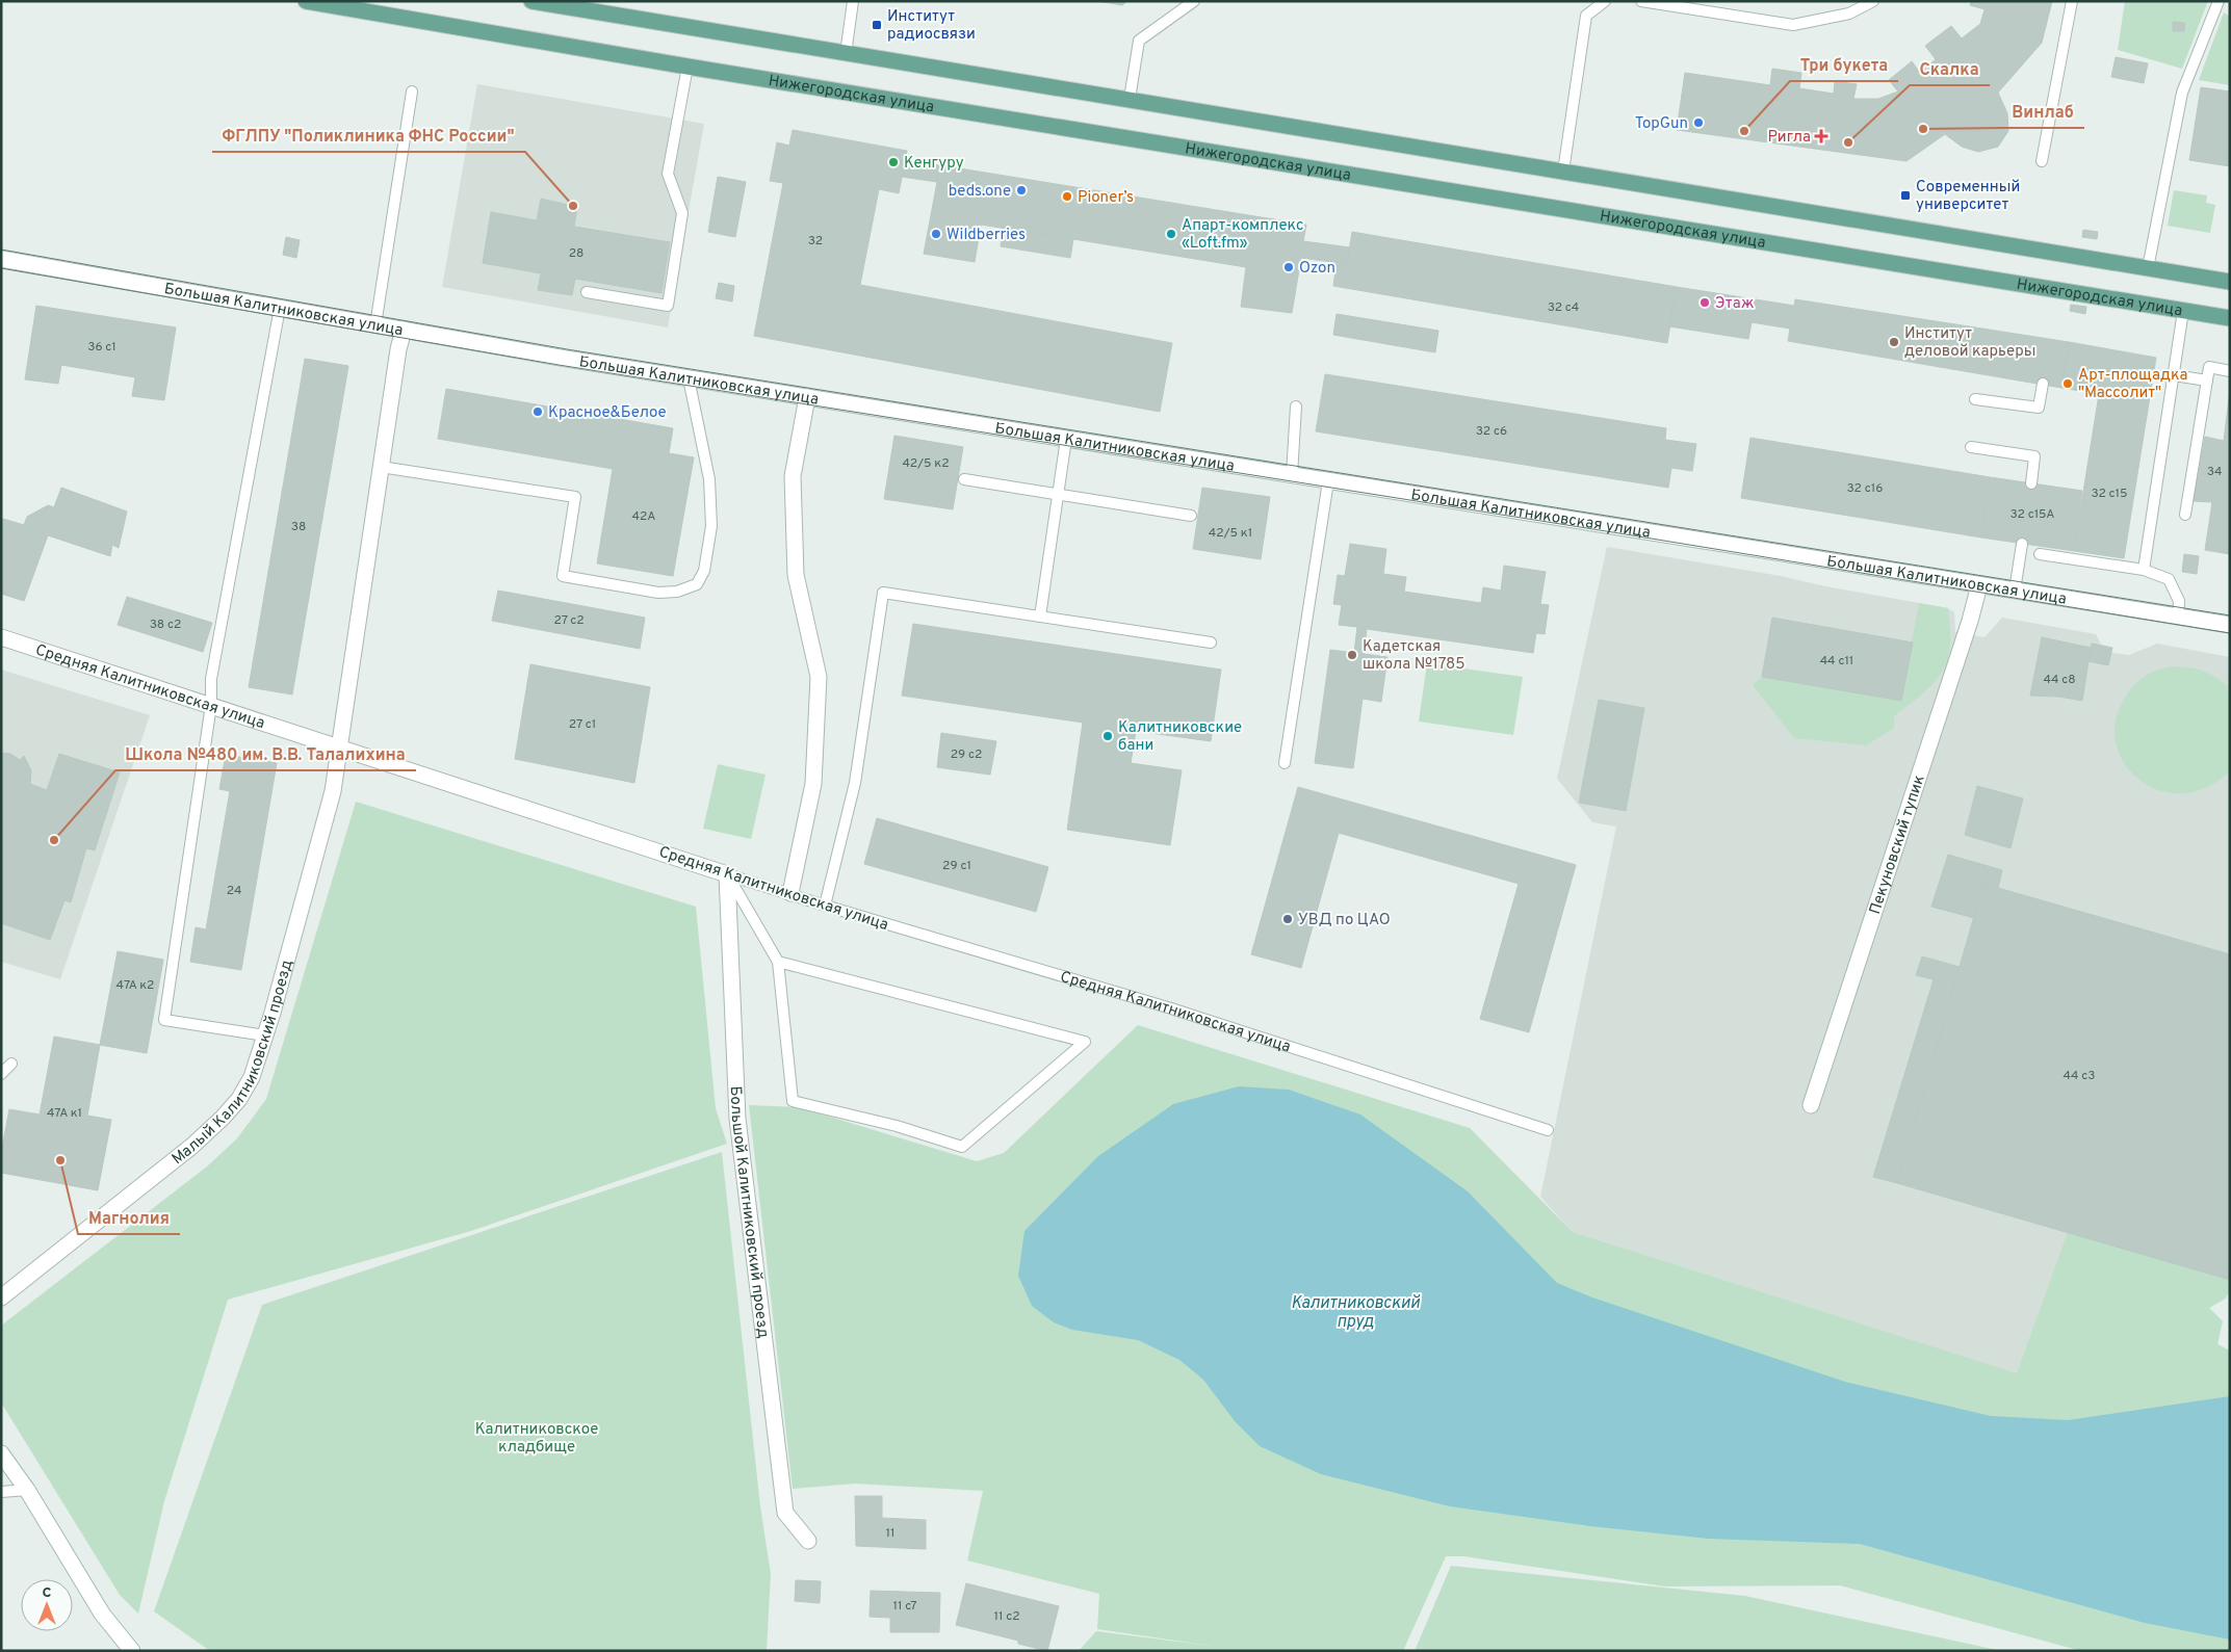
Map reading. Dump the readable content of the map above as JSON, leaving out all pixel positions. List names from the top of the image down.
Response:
{
  "streets": {
    "main road": ["Нижегородская улица"],
    "street": [
      "Большая Калитниковская улица",
      "Средняя Калитниковская улица",
      "Пекуновский тупик",
      "Малый Калитниковский проезд",
      "Большой Калитниковский проезд"
    ]
  },
  "crossings": [
    ["Большая Калитниковская улица", "Пекуновский тупик"],
    ["Большая Калитниковская улица", "Малый Калитниковский проезд"],
    ["Средняя Калитниковская улица", "Малый Калитниковский проезд"],
    ["Средняя Калитниковская улица", "Большой Калитниковский проезд"]
  ],
  "water": ["Калитниковский пруд"],
  "parks": ["Калитниковское кладбище"],
  "places": {
    "transit": ["Институт радиосвязи", "Современный университет"],
    "other": [
      "TopGun",
      "Винлаб",
      "Три букета",
      "Скалка",
      "Кенгуру",
      "beds.one",
      "Pioner’s",
      "ФГЛПУ \"Поликлиника ФНС России\"",
      "Wildberries",
      "Апарт-комплекс «Loft.fm»",
      "Ozon",
      "Этаж",
      "Институт деловой карьеры",
      "Арт-площадка \"Массолит\"",
      "Красное&Белое",
      "Кадетская школа №1785",
      "Калитниковские бани",
      "Школа №480 им. В.В. Талалихина",
      "УВД по ЦАО",
      "Магнолия"
    ],
    "health": ["Ригла"]
  },
  "house_numbers": [
    "32",
    "28",
    "32 с4",
    "36 с1",
    "32 с6",
    "42/5 к2",
    "34",
    "32 с16",
    "32 с15",
    "32 с15А",
    "42А",
    "38",
    "42/5 к1",
    "27 с2",
    "38 с2",
    "44 с11",
    "44 с8",
    "27 с1",
    "29 с2",
    "29 с1",
    "24",
    "47А к2",
    "44 с3",
    "47А к1",
    "11",
    "11 с7",
    "11 с2"
  ],
  "north": "top"
}
